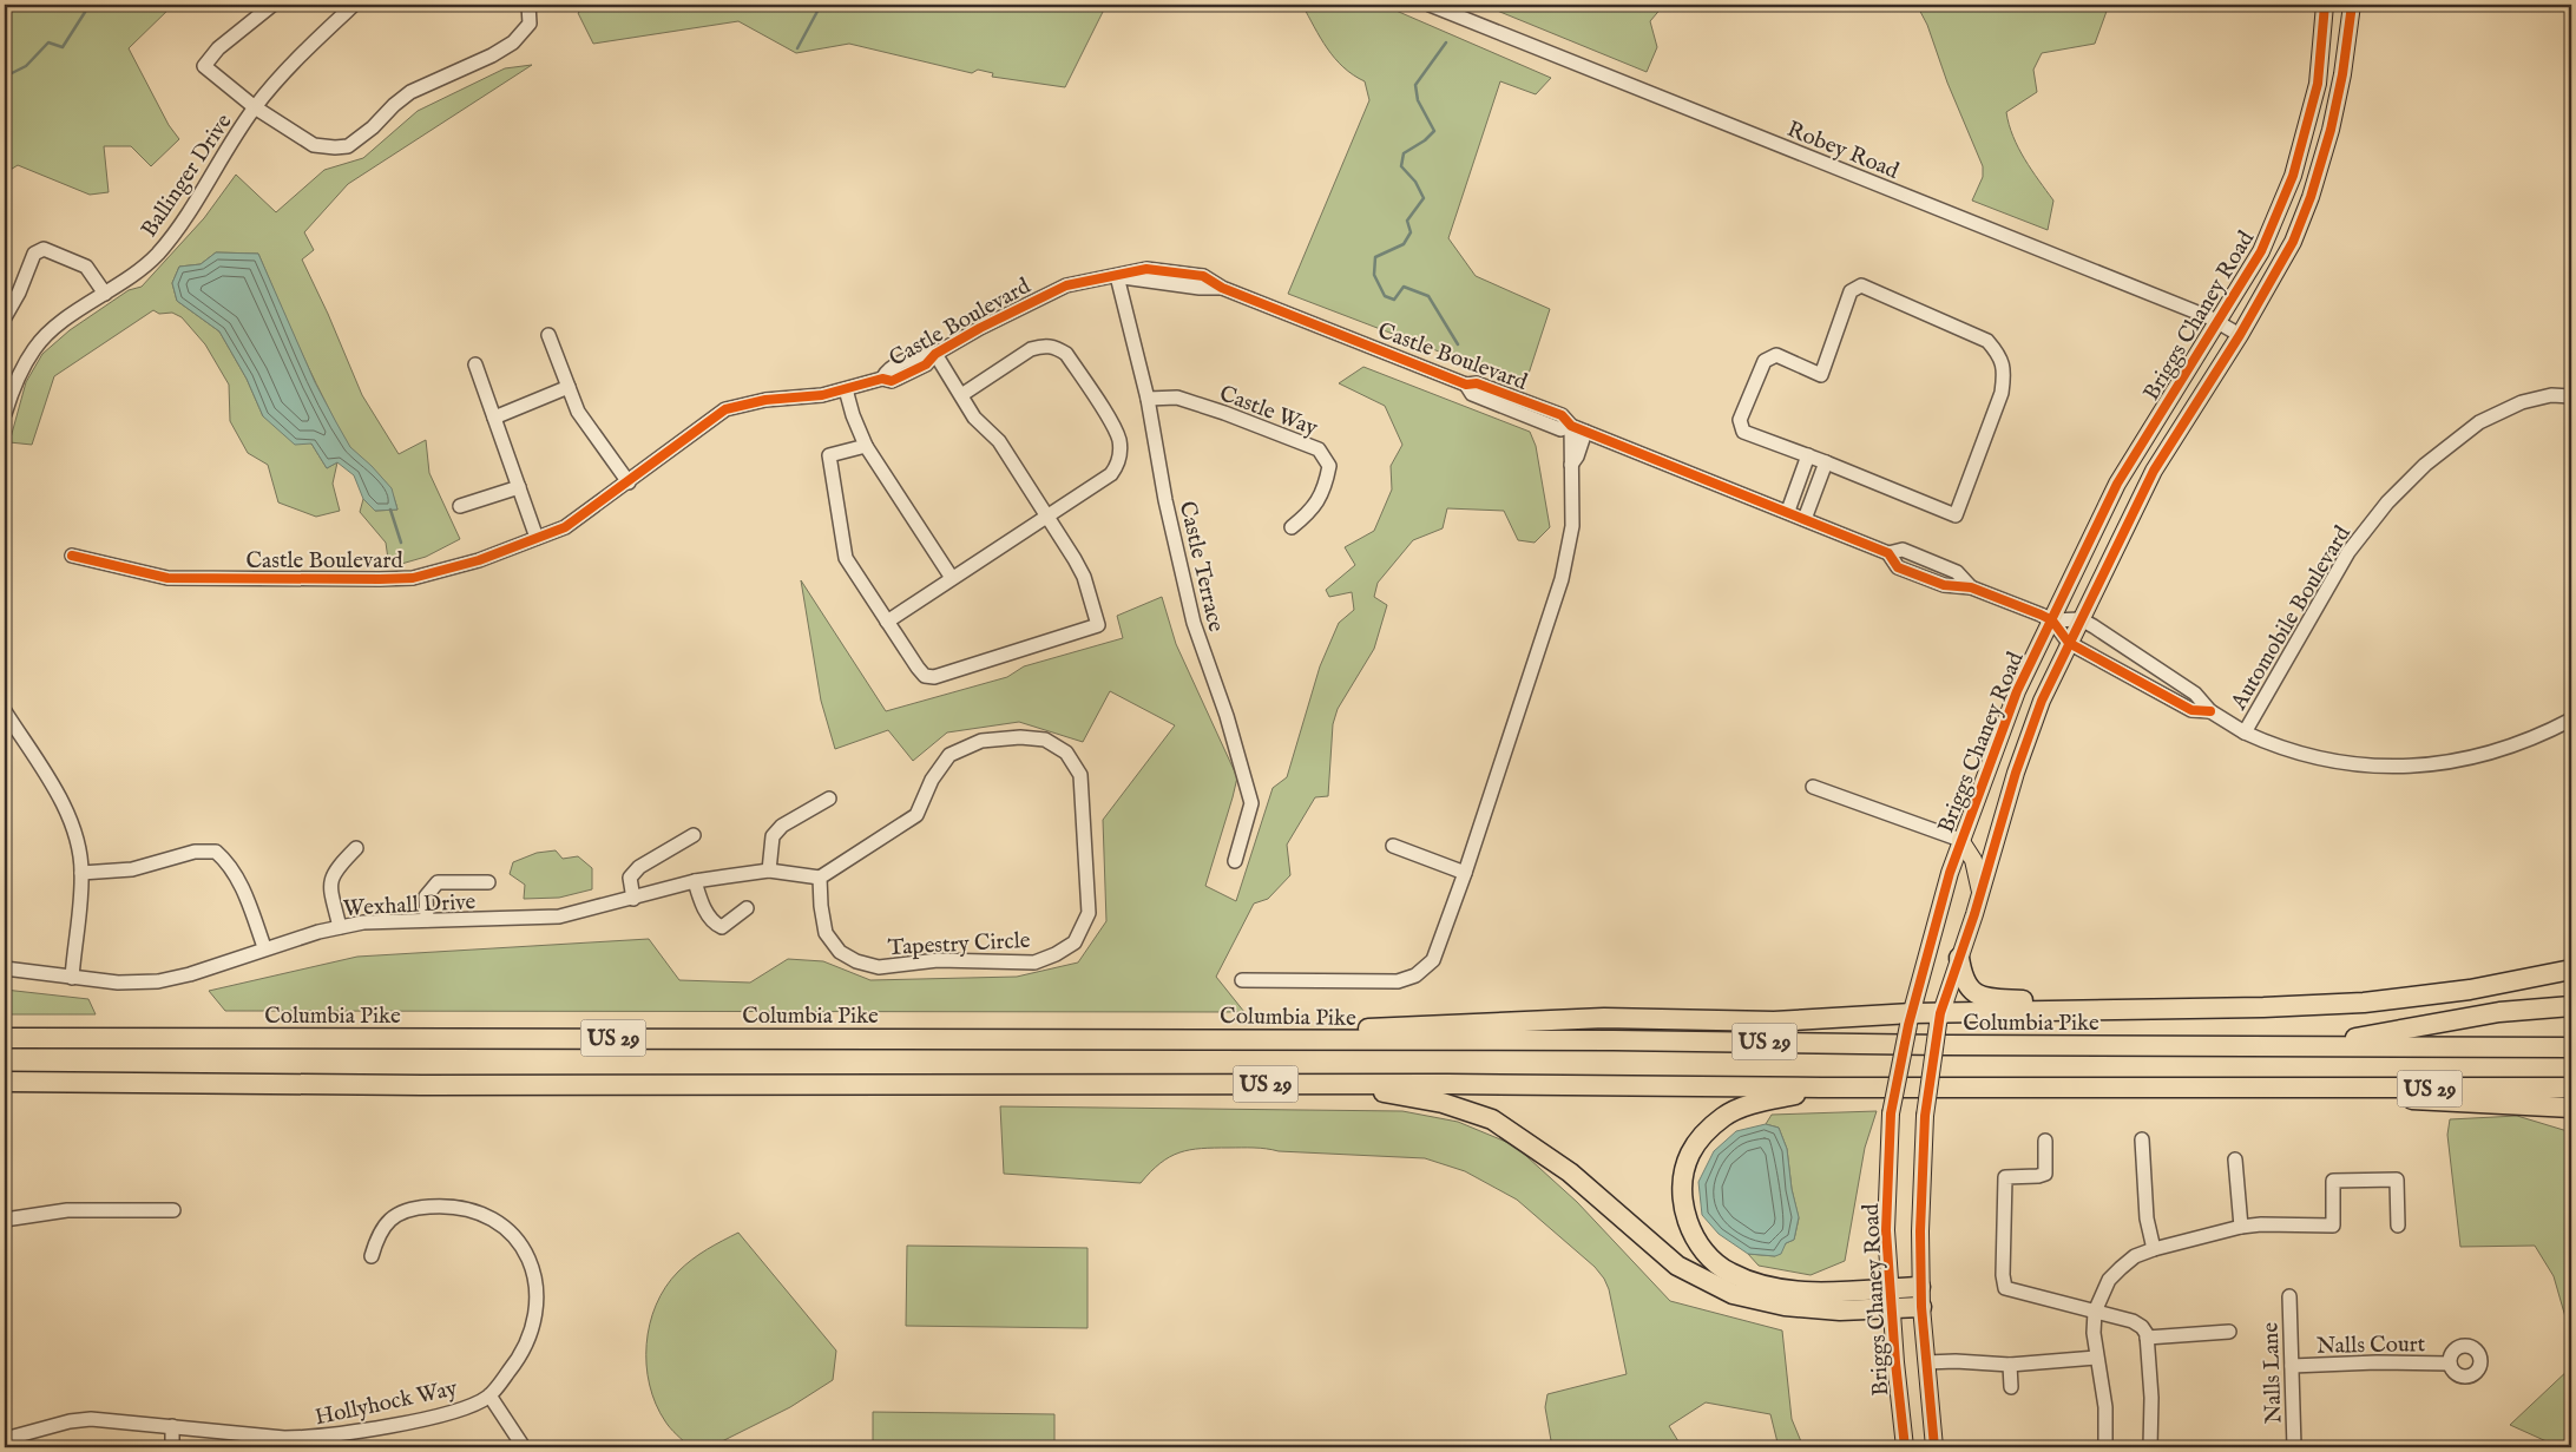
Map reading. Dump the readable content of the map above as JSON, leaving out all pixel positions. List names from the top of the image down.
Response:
{
  "streets": {
    "highway": ["Columbia Pike", "US 29"],
    "main road": ["Briggs Chaney Road"],
    "street": [
      "Robey Road",
      "Ballinger Drive",
      "Castle Boulevard",
      "Castle Way",
      "Castle Terrace",
      "Automobile Boulevard",
      "Wexhall Drive",
      "Tapestry Circle",
      "Nalls Court",
      "Nalls Lane",
      "Hollyhock Way"
    ]
  },
  "crossings": [
    ["Robey Road", "Briggs Chaney Road"],
    ["Briggs Chaney Road", "Castle Boulevard"],
    ["Briggs Chaney Road", "Automobile Boulevard"],
    ["Castle Boulevard", "Castle Terrace"],
    ["Castle Boulevard", "Automobile Boulevard"],
    ["Castle Way", "Castle Terrace"],
    ["Wexhall Drive", "Tapestry Circle"],
    ["Nalls Court", "Nalls Lane"]
  ]
}
